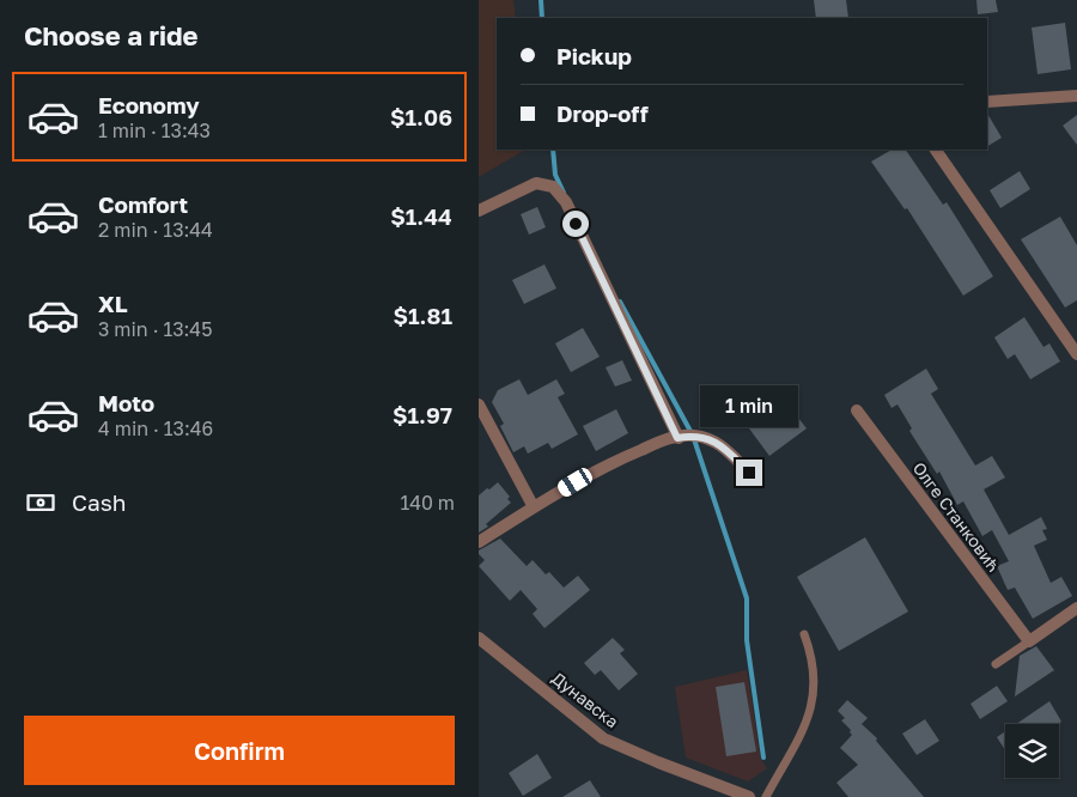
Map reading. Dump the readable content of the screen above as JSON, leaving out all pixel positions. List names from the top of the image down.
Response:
{
  "streets": {
    "street": ["Олге Станковић", "Дунавска"]
  },
  "page": {
    "heading": "Choose a ride",
    "banner": ["Pickup", "Drop-off"],
    "list": [
      {
        "name": "Economy",
        "note": "1 min · 13:43",
        "value": "$1.06"
      },
      {
        "name": "Comfort",
        "note": "2 min · 13:44",
        "value": "$1.44"
      },
      {
        "name": "XL",
        "note": "3 min · 13:45",
        "value": "$1.81"
      },
      {
        "name": "Moto",
        "note": "4 min · 13:46",
        "value": "$1.97"
      }
    ],
    "bubble": "1 min",
    "pay": ["Cash", "140 m"],
    "buttons": "Confirm"
  }
}
